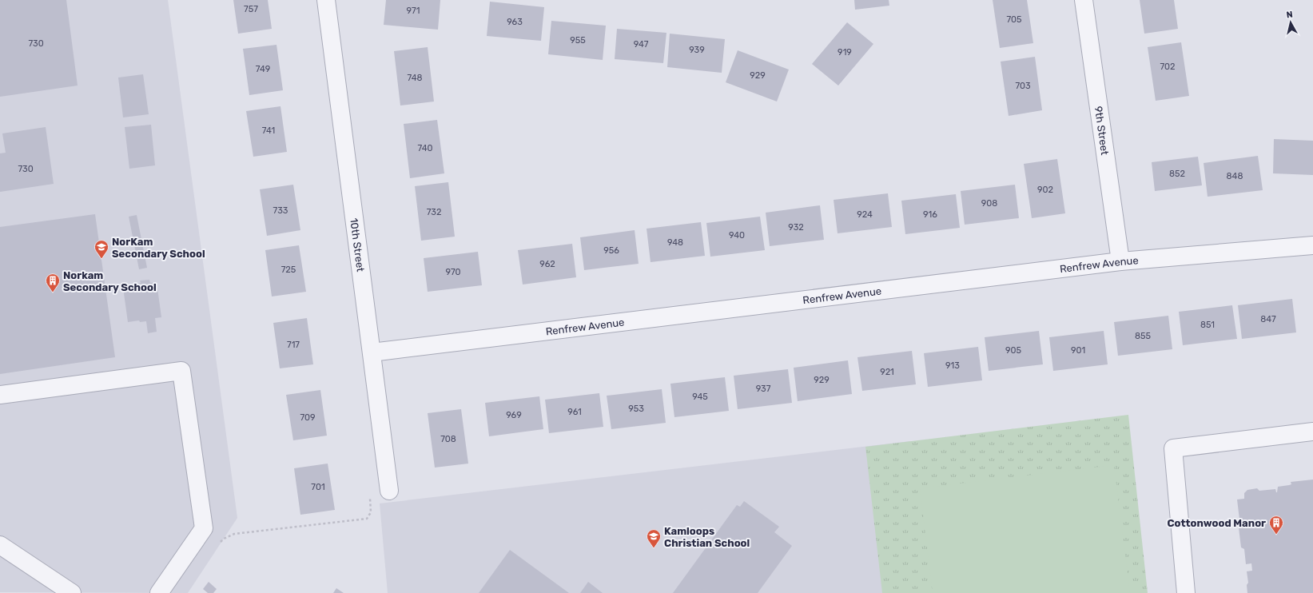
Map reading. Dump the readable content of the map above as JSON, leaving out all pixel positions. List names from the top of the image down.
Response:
{
  "streets": {
    "street": ["9th Street", "10th Street", "Renfrew Avenue"]
  },
  "crossings": [
    ["9th Street", "Renfrew Avenue"],
    ["10th Street", "Renfrew Avenue"]
  ],
  "places": {
    "school or university": ["NorKam Secondary School", "Kamloops Christian School"],
    "building": ["Norkam Secondary School", "Cottonwood Manor"]
  },
  "house_numbers": [
    "757",
    "971",
    "705",
    "963",
    "955",
    "730",
    "947",
    "939",
    "919",
    "702",
    "749",
    "929",
    "748",
    "703",
    "741",
    "740",
    "730",
    "852",
    "848",
    "902",
    "908",
    "733",
    "732",
    "924",
    "916",
    "932",
    "940",
    "948",
    "956",
    "962",
    "725",
    "970",
    "847",
    "851",
    "855",
    "717",
    "905",
    "901",
    "913",
    "921",
    "929",
    "937",
    "945",
    "953",
    "961",
    "969",
    "709",
    "708",
    "701"
  ],
  "north": "top"
}
